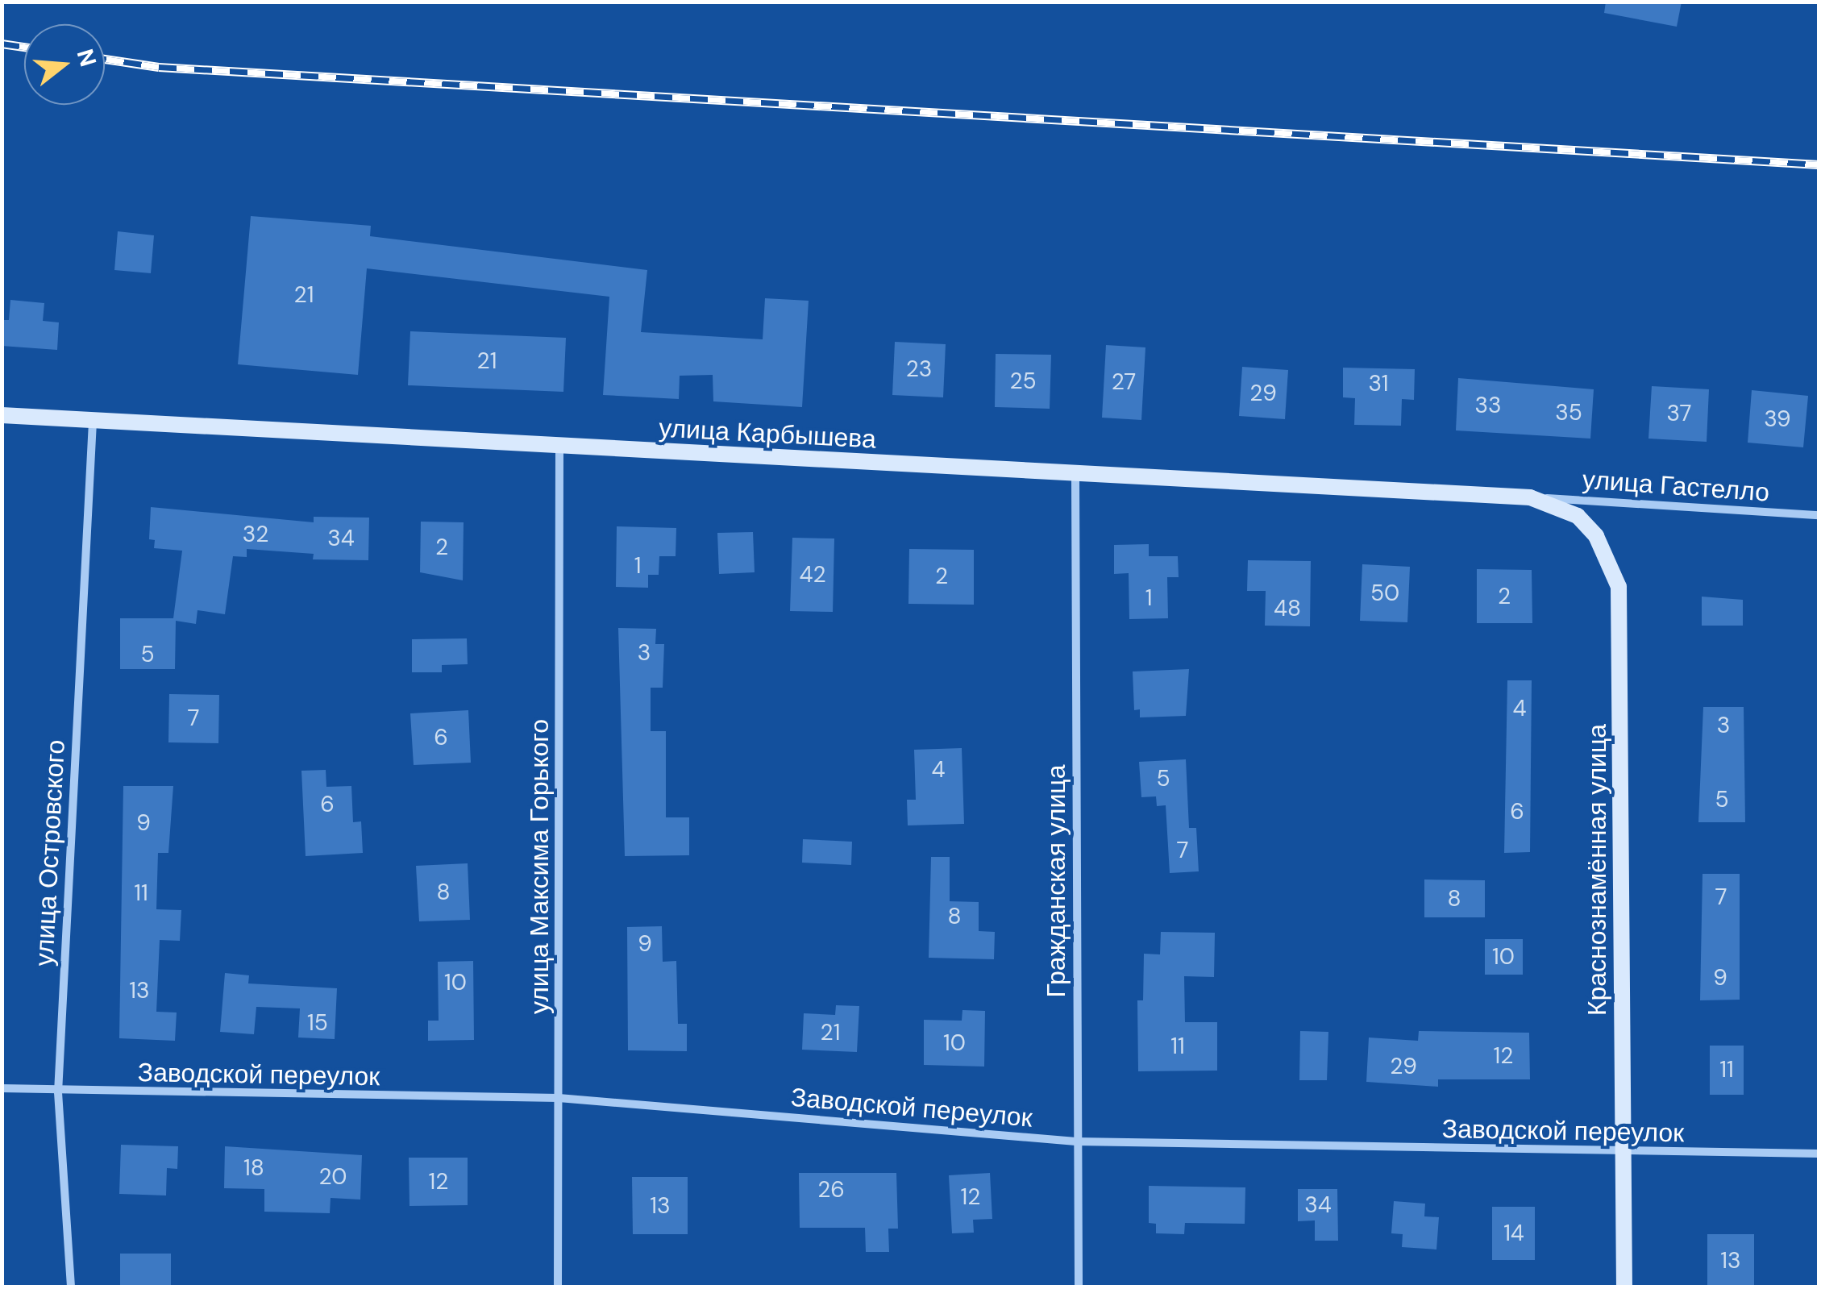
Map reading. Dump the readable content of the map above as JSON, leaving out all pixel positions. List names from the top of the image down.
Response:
{
  "streets": {
    "main road": ["улица Карбышева", "Краснознамённая улица"],
    "street": [
      "улица Гастелло",
      "улица Островского",
      "улица Максима Горького",
      "Гражданская улица",
      "Заводской переулок"
    ]
  },
  "crossings": [
    ["улица Карбышева", "улица Гастелло"],
    ["улица Карбышева", "улица Островского"],
    ["улица Карбышева", "улица Максима Горького"],
    ["улица Карбышева", "Краснознамённая улица"],
    ["улица Карбышева", "Гражданская улица"],
    ["улица Гастелло", "Краснознамённая улица"],
    ["улица Островского", "Заводской переулок"],
    ["улица Максима Горького", "Заводской переулок"],
    ["Краснознамённая улица", "Заводской переулок"],
    ["Гражданская улица", "Заводской переулок"]
  ],
  "house_numbers": [
    "21",
    "21",
    "23",
    "25",
    "27",
    "31",
    "29",
    "33",
    "35",
    "37",
    "39",
    "32",
    "34",
    "2",
    "1",
    "42",
    "2",
    "50",
    "2",
    "1",
    "48",
    "3",
    "5",
    "4",
    "7",
    "3",
    "6",
    "4",
    "5",
    "5",
    "6",
    "6",
    "9",
    "7",
    "8",
    "11",
    "7",
    "8",
    "8",
    "9",
    "10",
    "9",
    "10",
    "13",
    "15",
    "21",
    "10",
    "11",
    "12",
    "29",
    "11",
    "18",
    "20",
    "12",
    "26",
    "12",
    "34",
    "13",
    "14",
    "13"
  ],
  "north": "right"
}
